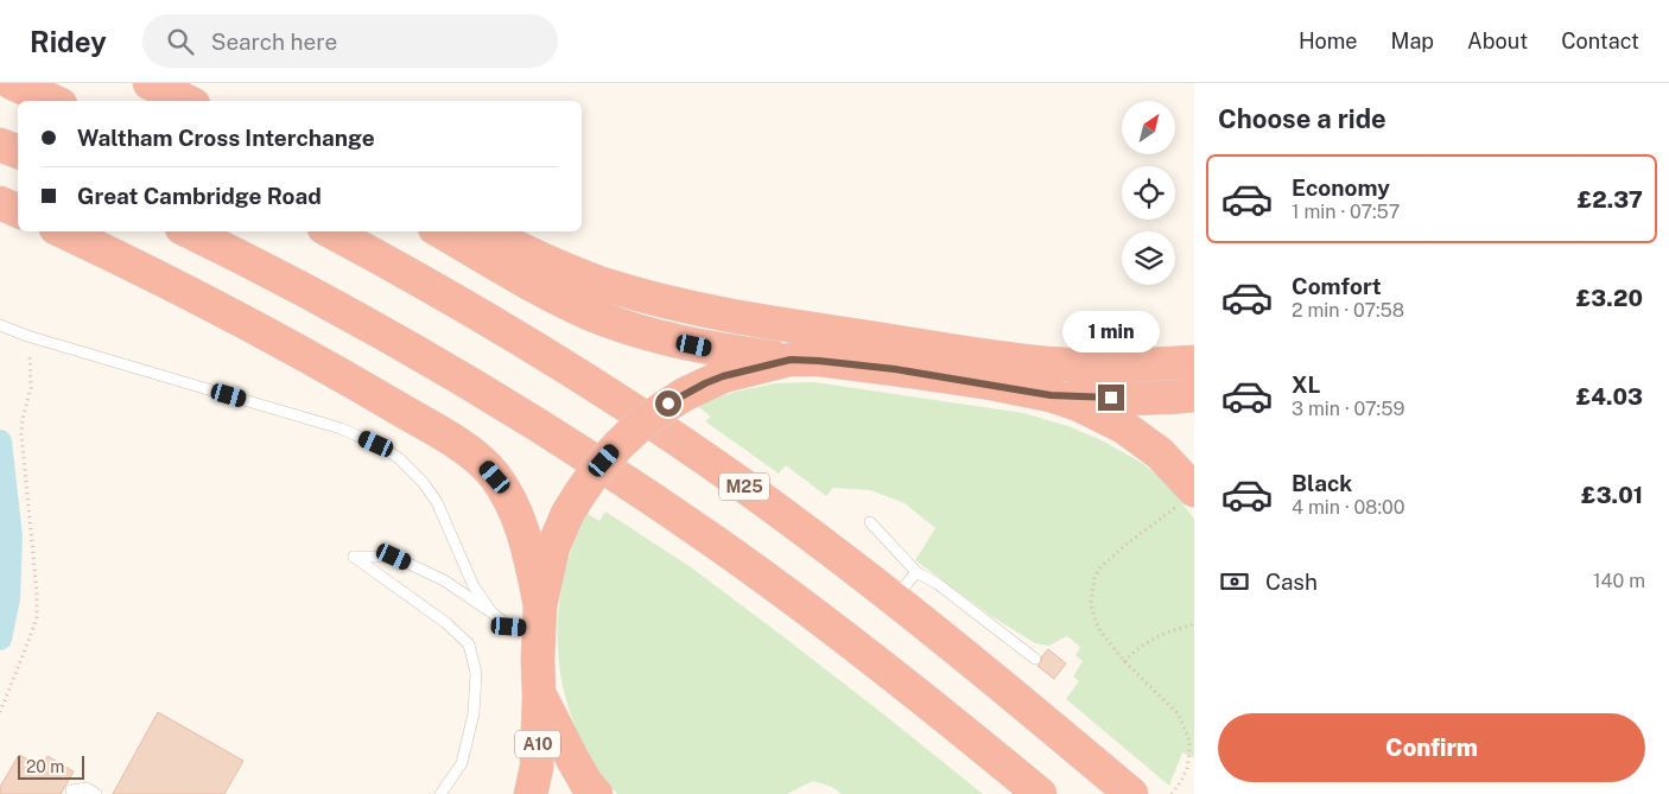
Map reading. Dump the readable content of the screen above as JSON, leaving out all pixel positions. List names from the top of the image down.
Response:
{
  "streets": {
    "highway": ["M25", "A10"]
  },
  "scale_bar": "20 m",
  "north": "top right",
  "page": {
    "header": "Ridey",
    "search": "Search here",
    "nav": [
      "Home",
      "Map",
      "About",
      "Contact"
    ],
    "heading": "Choose a ride",
    "banner": ["Waltham Cross Interchange", "Great Cambridge Road"],
    "list": [
      {
        "name": "Economy",
        "note": "1 min · 07:57",
        "value": "£2.37"
      },
      {
        "name": "Comfort",
        "note": "2 min · 07:58",
        "value": "£3.20"
      },
      {
        "name": "XL",
        "note": "3 min · 07:59",
        "value": "£4.03"
      },
      {
        "name": "Black",
        "note": "4 min · 08:00",
        "value": "£3.01"
      }
    ],
    "bubble": "1 min",
    "pay": ["Cash", "140 m"],
    "buttons": "Confirm",
    "scale": "20 m"
  }
}
